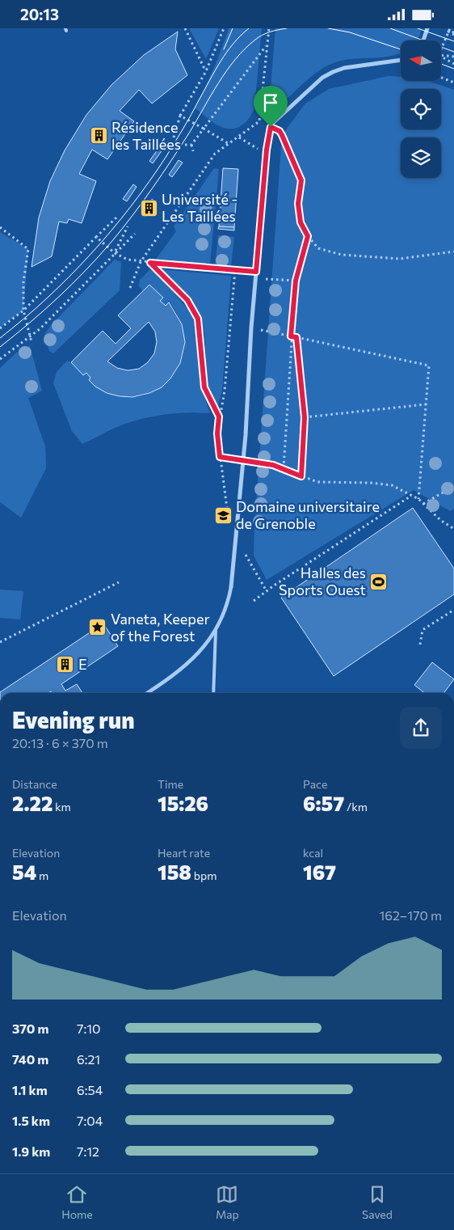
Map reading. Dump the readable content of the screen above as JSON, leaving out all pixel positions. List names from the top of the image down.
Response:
{
  "places": {
    "building": ["Résidence les Taillées", "Université - Les Taillées", "E"],
    "school or university": ["Domaine universitaire de Grenoble"],
    "sports": ["Halles des Sports Ouest"],
    "place": ["Vaneta, Keeper of the Forest"]
  },
  "north": "left",
  "page": {
    "status": "20:13",
    "heading": ["Evening run", "20:13 · 6 × 370 m"],
    "stats": [
      ["Distance", "2.22 km"],
      ["Time", "15:26"],
      ["Pace", "6:57 /km"],
      ["Elevation", "54 m"],
      ["Heart rate", "158 bpm"],
      ["kcal", "167"]
    ],
    "chart": ["Elevation", "162–170 m"],
    "list": [
      {
        "name": "370 m",
        "note": "7:10"
      },
      {
        "name": "740 m",
        "note": "6:21"
      },
      {
        "name": "1.1 km",
        "note": "6:54"
      },
      {
        "name": "1.5 km",
        "note": "7:04"
      },
      {
        "name": "1.9 km",
        "note": "7:12"
      }
    ],
    "tabs": ["Home", "Map", "Saved"]
  }
}
